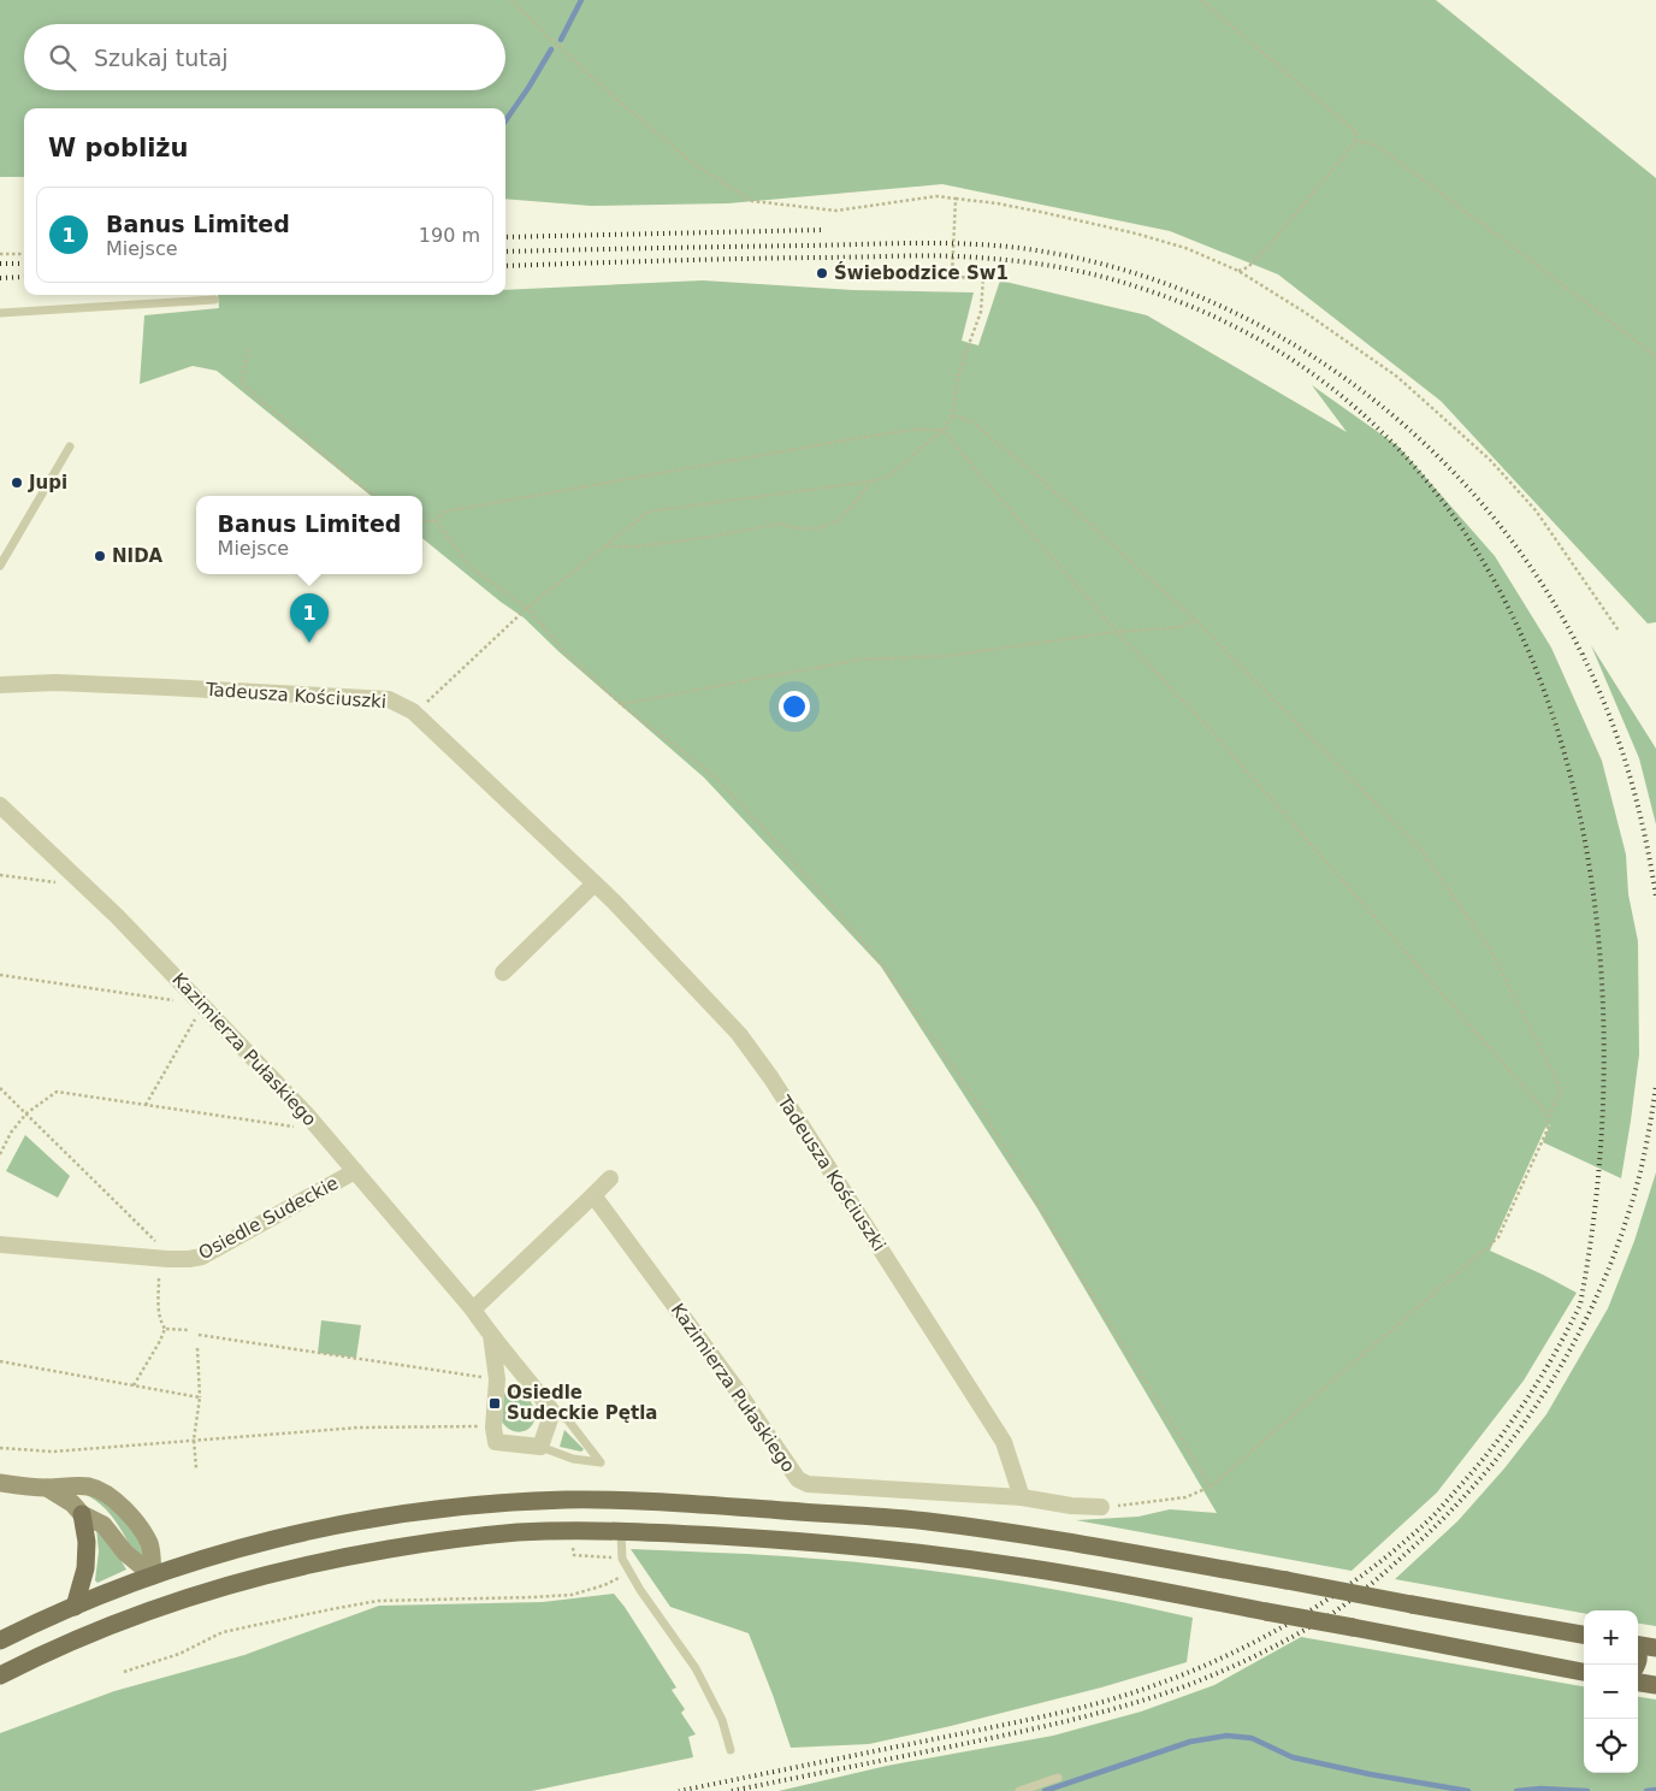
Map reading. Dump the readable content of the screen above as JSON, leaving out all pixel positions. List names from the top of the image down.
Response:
{
  "streets": {
    "street": ["Tadeusza Kościuszki", "Kazimierza Pułaskiego", "Osiedle Sudeckie"]
  },
  "crossings": [
    ["Tadeusza Kościuszki", "Kazimierza Pułaskiego"],
    ["Kazimierza Pułaskiego", "Osiedle Sudeckie"]
  ],
  "places": {
    "other": ["Świebodzice Sw1", "Jupi", "NIDA"],
    "transit": ["Osiedle Sudeckie Pętla"]
  },
  "page": {
    "search": "Szukaj tutaj",
    "heading": "W pobliżu",
    "list": [
      {
        "mark": "1",
        "name": "Banus Limited",
        "note": "Miejsce",
        "value": "190 m"
      }
    ],
    "popup": ["Banus Limited", "Miejsce"],
    "pins": "1",
    "map_buttons": ["+", "−"]
  }
}
